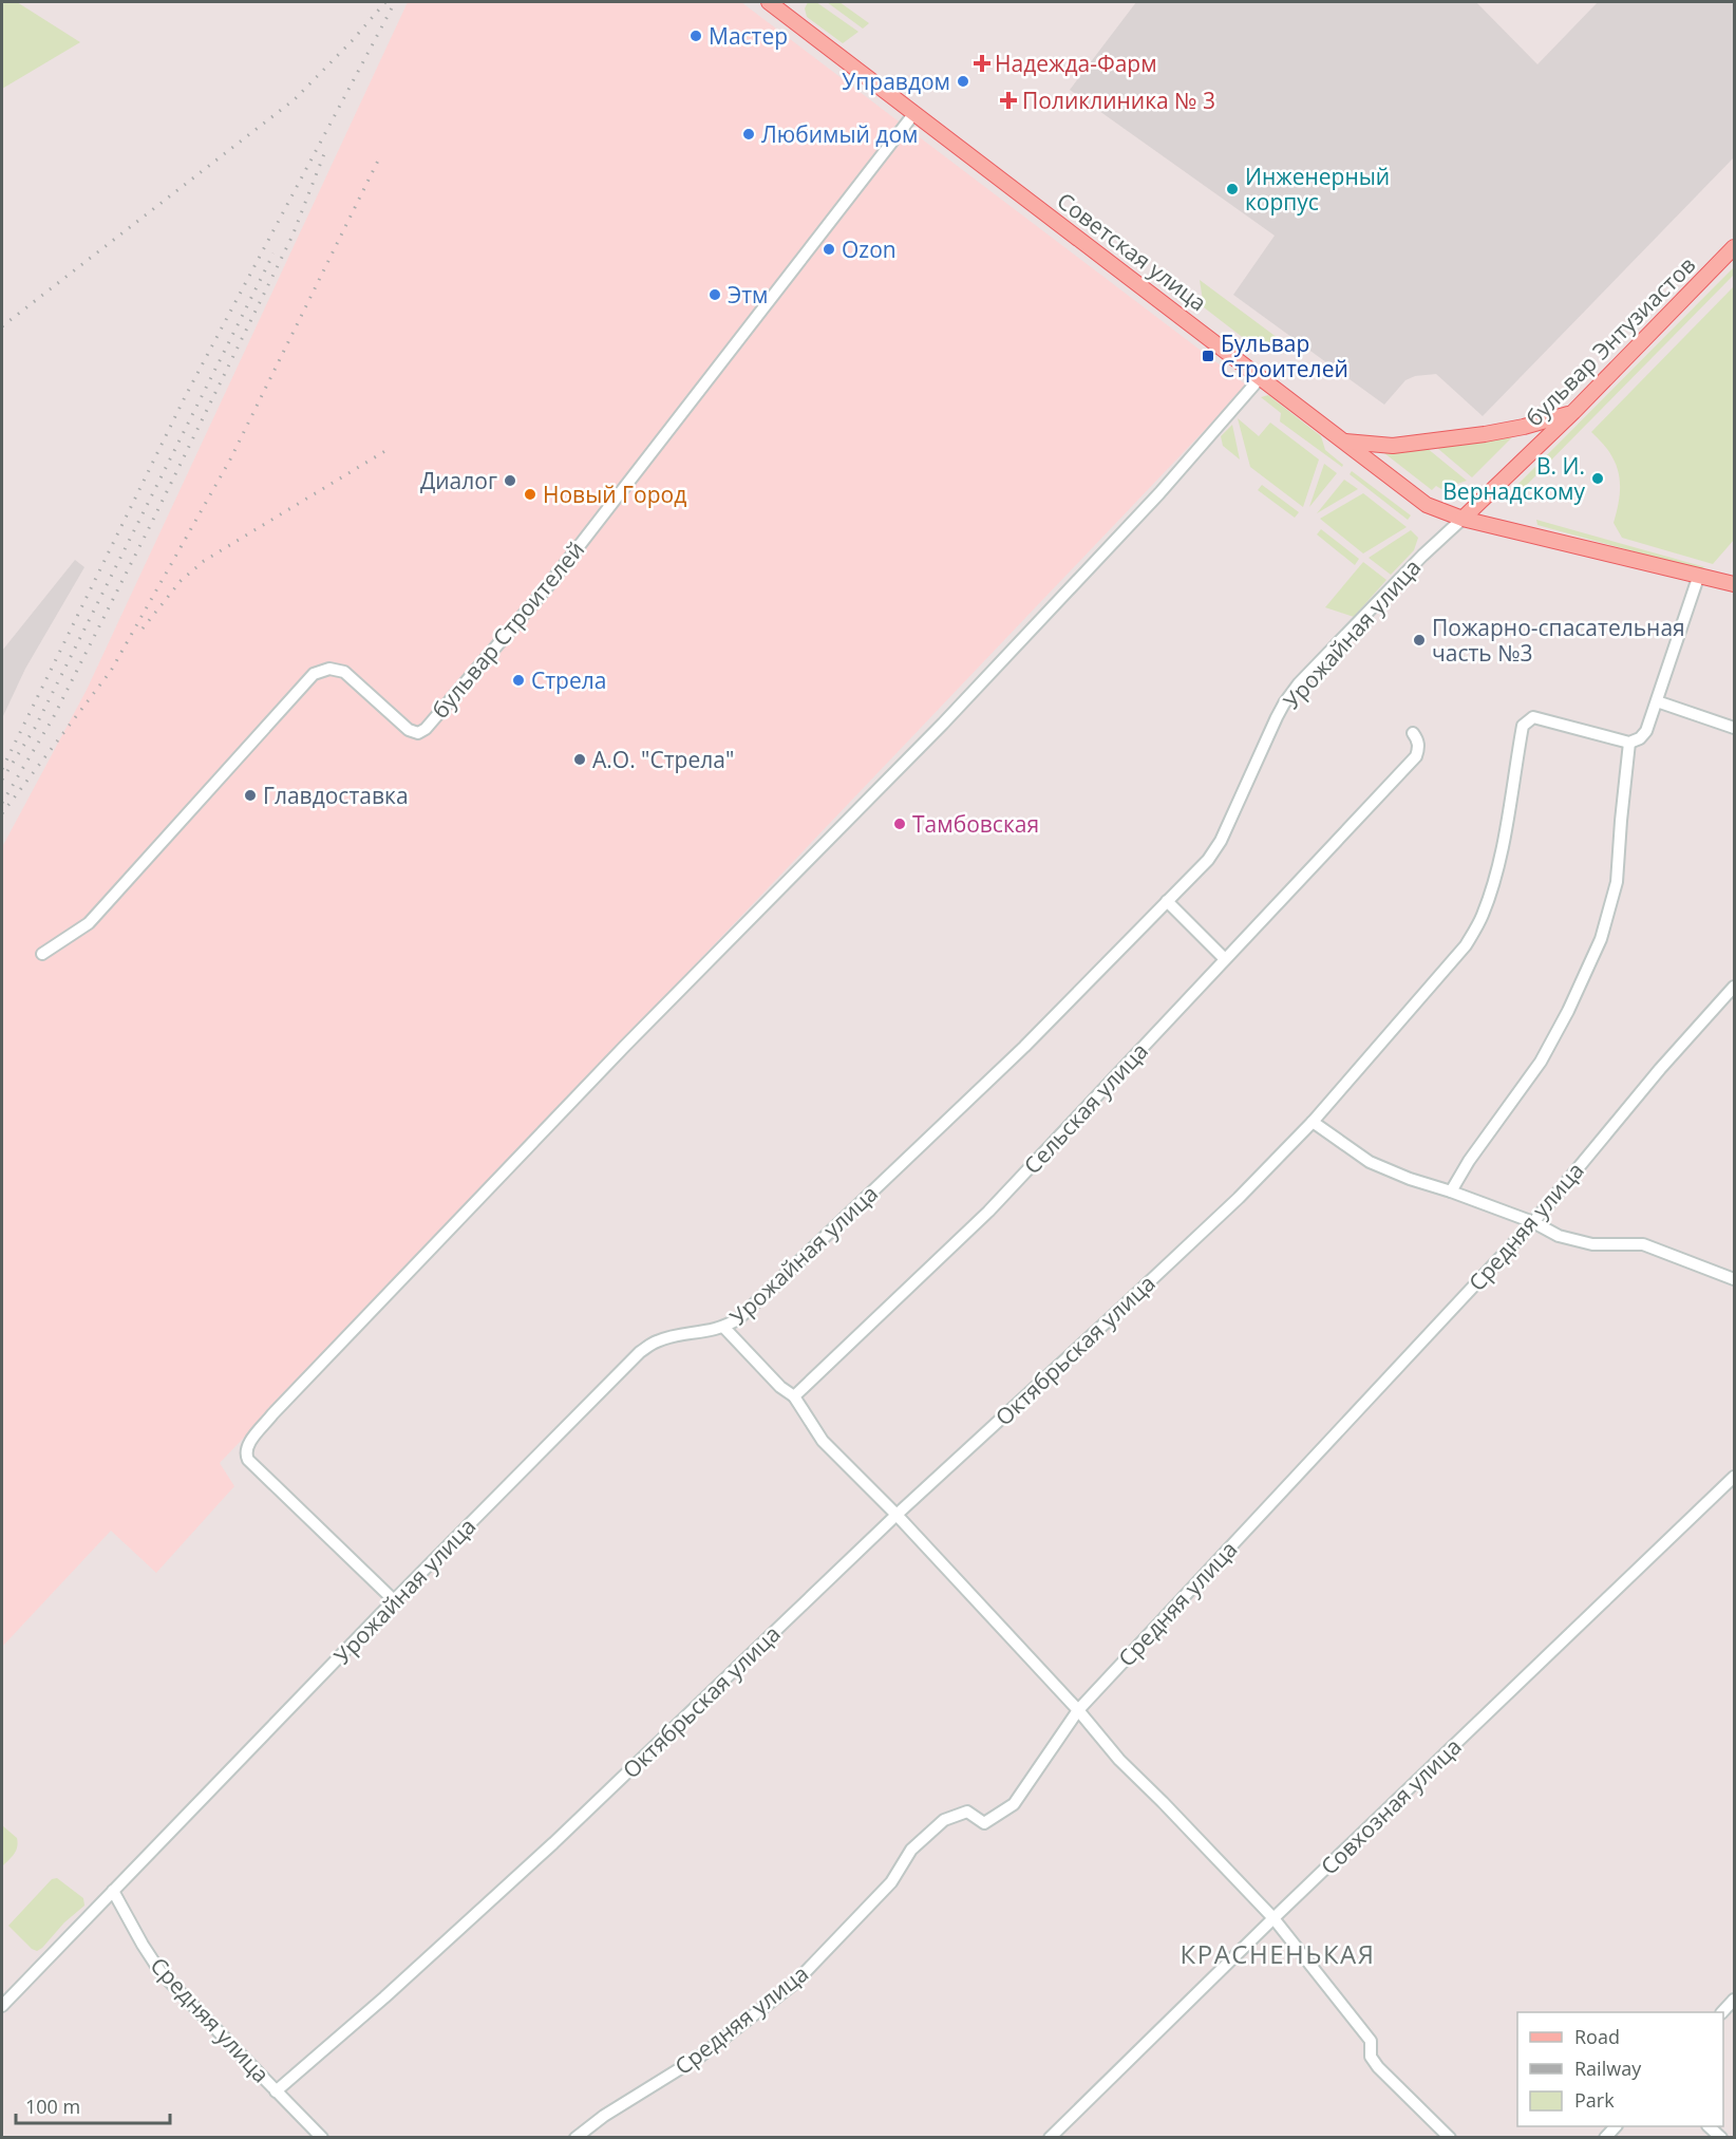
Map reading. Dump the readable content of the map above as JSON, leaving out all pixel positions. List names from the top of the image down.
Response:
{
  "streets": {
    "main road": ["Советская улица", "бульвар Энтузиастов"],
    "street": [
      "бульвар Строителей",
      "Урожайная улица",
      "Сельская улица",
      "Средняя улица",
      "Октябрьская улица",
      "Совхозная улица"
    ]
  },
  "crossings": [
    ["Советская улица", "бульвар Энтузиастов"],
    ["Советская улица", "бульвар Строителей"],
    ["Советская улица", "Урожайная улица"],
    ["бульвар Энтузиастов", "Урожайная улица"],
    ["Урожайная улица", "Средняя улица"],
    ["Средняя улица", "Октябрьская улица"]
  ],
  "districts": ["КРАСНЕНЬКАЯ"],
  "places": {
    "other": [
      "Мастер",
      "Управдом",
      "Любимый дом",
      "Инженерный корпус",
      "Ozon",
      "Этм",
      "В. И. Вернадскому",
      "Диалог",
      "Новый Город",
      "Пожарно-спасательная часть №3",
      "Стрела",
      "А.О. \"Стрела\"",
      "Главдоставка",
      "Тамбовская"
    ],
    "health": ["Надежда-Фарм", "Поликлиника № 3"],
    "transit": ["Бульвар Строителей"]
  },
  "legend": ["Road", "Railway", "Park"],
  "scale_bar": "100 m"
}
